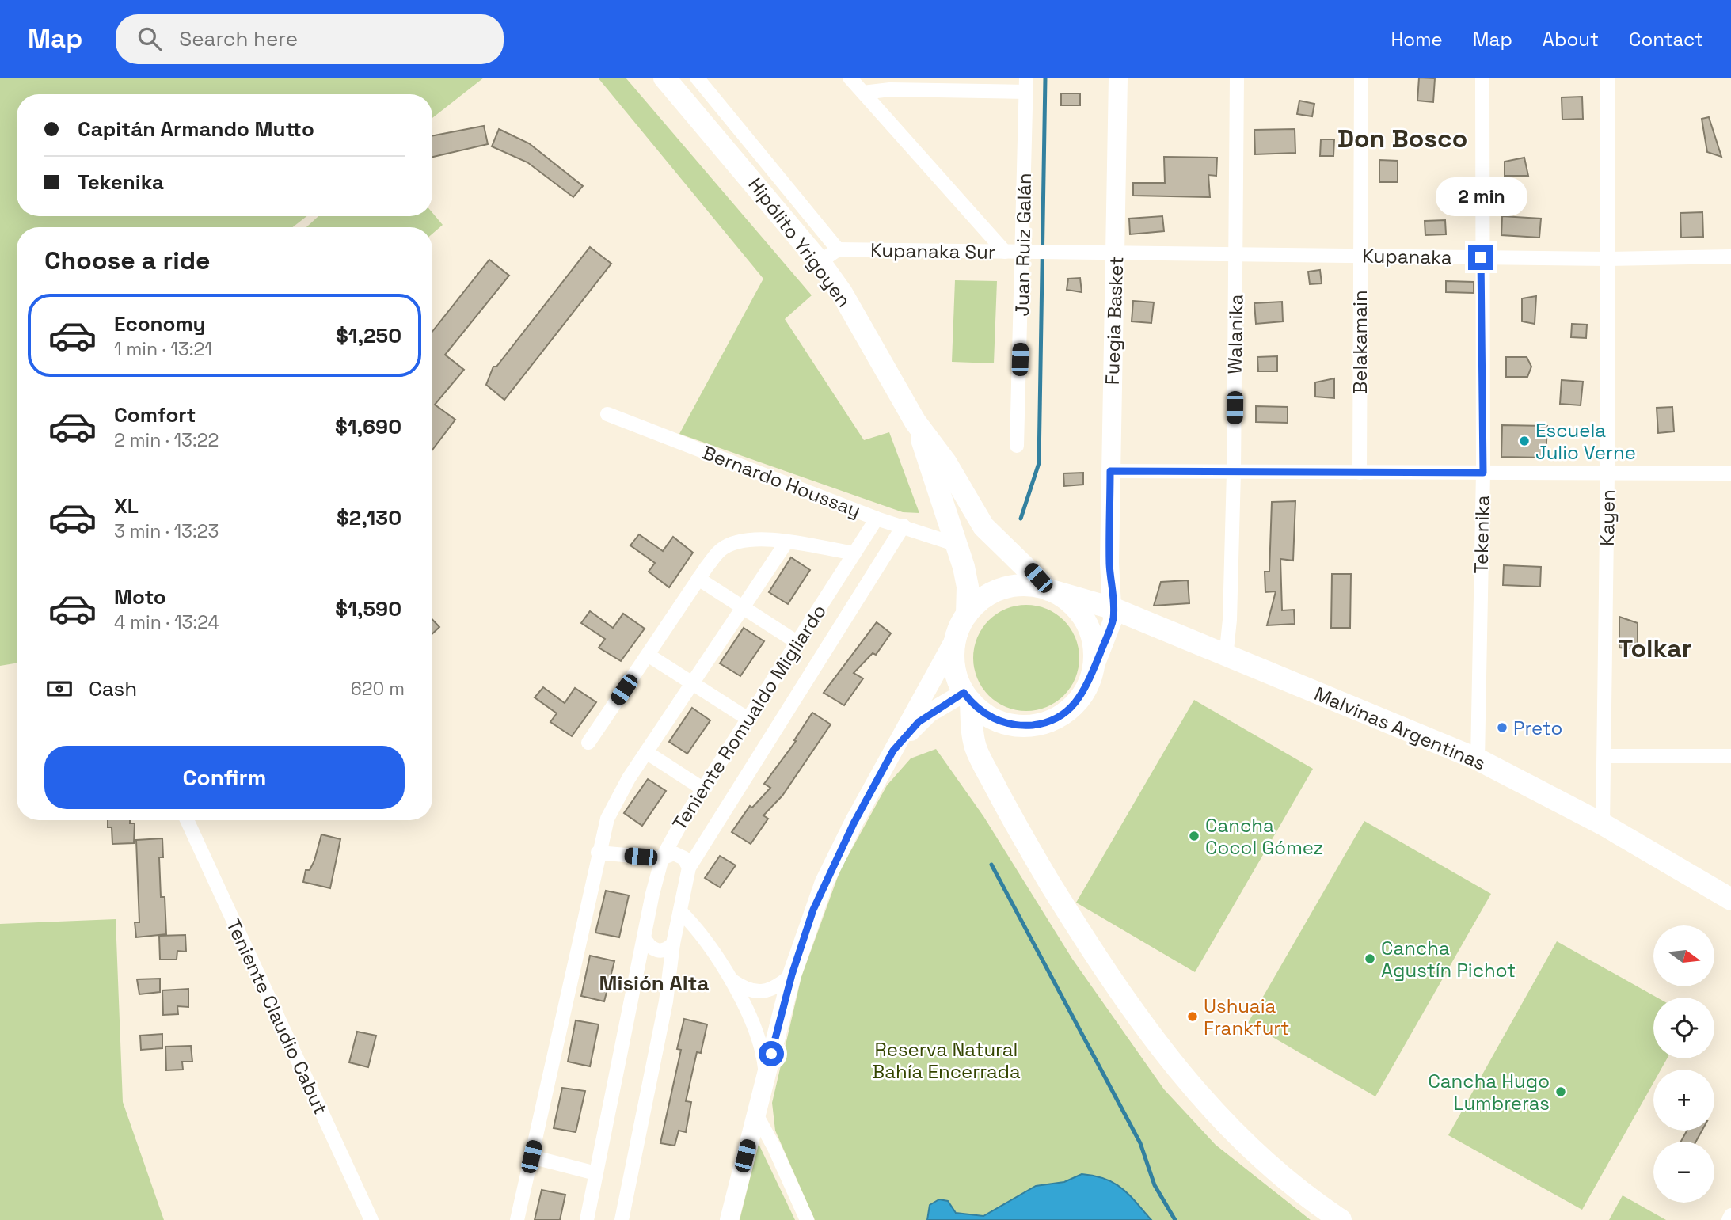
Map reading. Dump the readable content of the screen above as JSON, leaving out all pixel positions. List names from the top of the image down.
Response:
{
  "streets": {
    "main road": ["Hipólito Yrigoyen", "Malvinas Argentinas"],
    "street": [
      "Juan Ruiz Galán",
      "Kupanaka Sur",
      "Kupanaka",
      "Fuegia Basket",
      "Walanika",
      "Belakamain",
      "Bernardo Houssay",
      "Kayen",
      "Tekenika",
      "Teniente Romualdo Migliardo",
      "Teniente Claudio Cabut"
    ]
  },
  "crossings": [
    ["Hipólito Yrigoyen", "Malvinas Argentinas"],
    ["Juan Ruiz Galán", "Kupanaka Sur"],
    ["Kupanaka Sur", "Kupanaka"],
    ["Kupanaka Sur", "Fuegia Basket"],
    ["Kupanaka", "Fuegia Basket"],
    ["Kupanaka", "Walanika"],
    ["Kupanaka", "Belakamain"],
    ["Kupanaka", "Kayen"],
    ["Kupanaka", "Tekenika"],
    ["Fuegia Basket", "Malvinas Argentinas"],
    ["Walanika", "Malvinas Argentinas"],
    ["Bernardo Houssay", "Teniente Romualdo Migliardo"],
    ["Kayen", "Malvinas Argentinas"],
    ["Tekenika", "Malvinas Argentinas"]
  ],
  "districts": ["Don Bosco", "Tolkar", "Misión Alta"],
  "parks": ["Reserva Natural Bahía Encerrada"],
  "places": [
    "Escuela Julio Verne",
    "Preto",
    "Cancha Cocol Gómez",
    "Cancha Agustín Pichot",
    "Ushuaia Frankfurt",
    "Cancha Hugo Lumbreras"
  ],
  "north": "right",
  "page": {
    "header": "Map",
    "search": "Search here",
    "nav": [
      "Home",
      "Map",
      "About",
      "Contact"
    ],
    "banner": ["Capitán Armando Mutto", "Tekenika"],
    "bubble": "2 min",
    "heading": "Choose a ride",
    "list": [
      {
        "name": "Economy",
        "note": "1 min · 13:21",
        "value": "$1,250"
      },
      {
        "name": "Comfort",
        "note": "2 min · 13:22",
        "value": "$1,690"
      },
      {
        "name": "XL",
        "note": "3 min · 13:23",
        "value": "$2,130"
      },
      {
        "name": "Moto",
        "note": "4 min · 13:24",
        "value": "$1,590"
      }
    ],
    "pay": ["Cash", "620 m"],
    "buttons": "Confirm",
    "map_buttons": ["+", "−"]
  }
}
